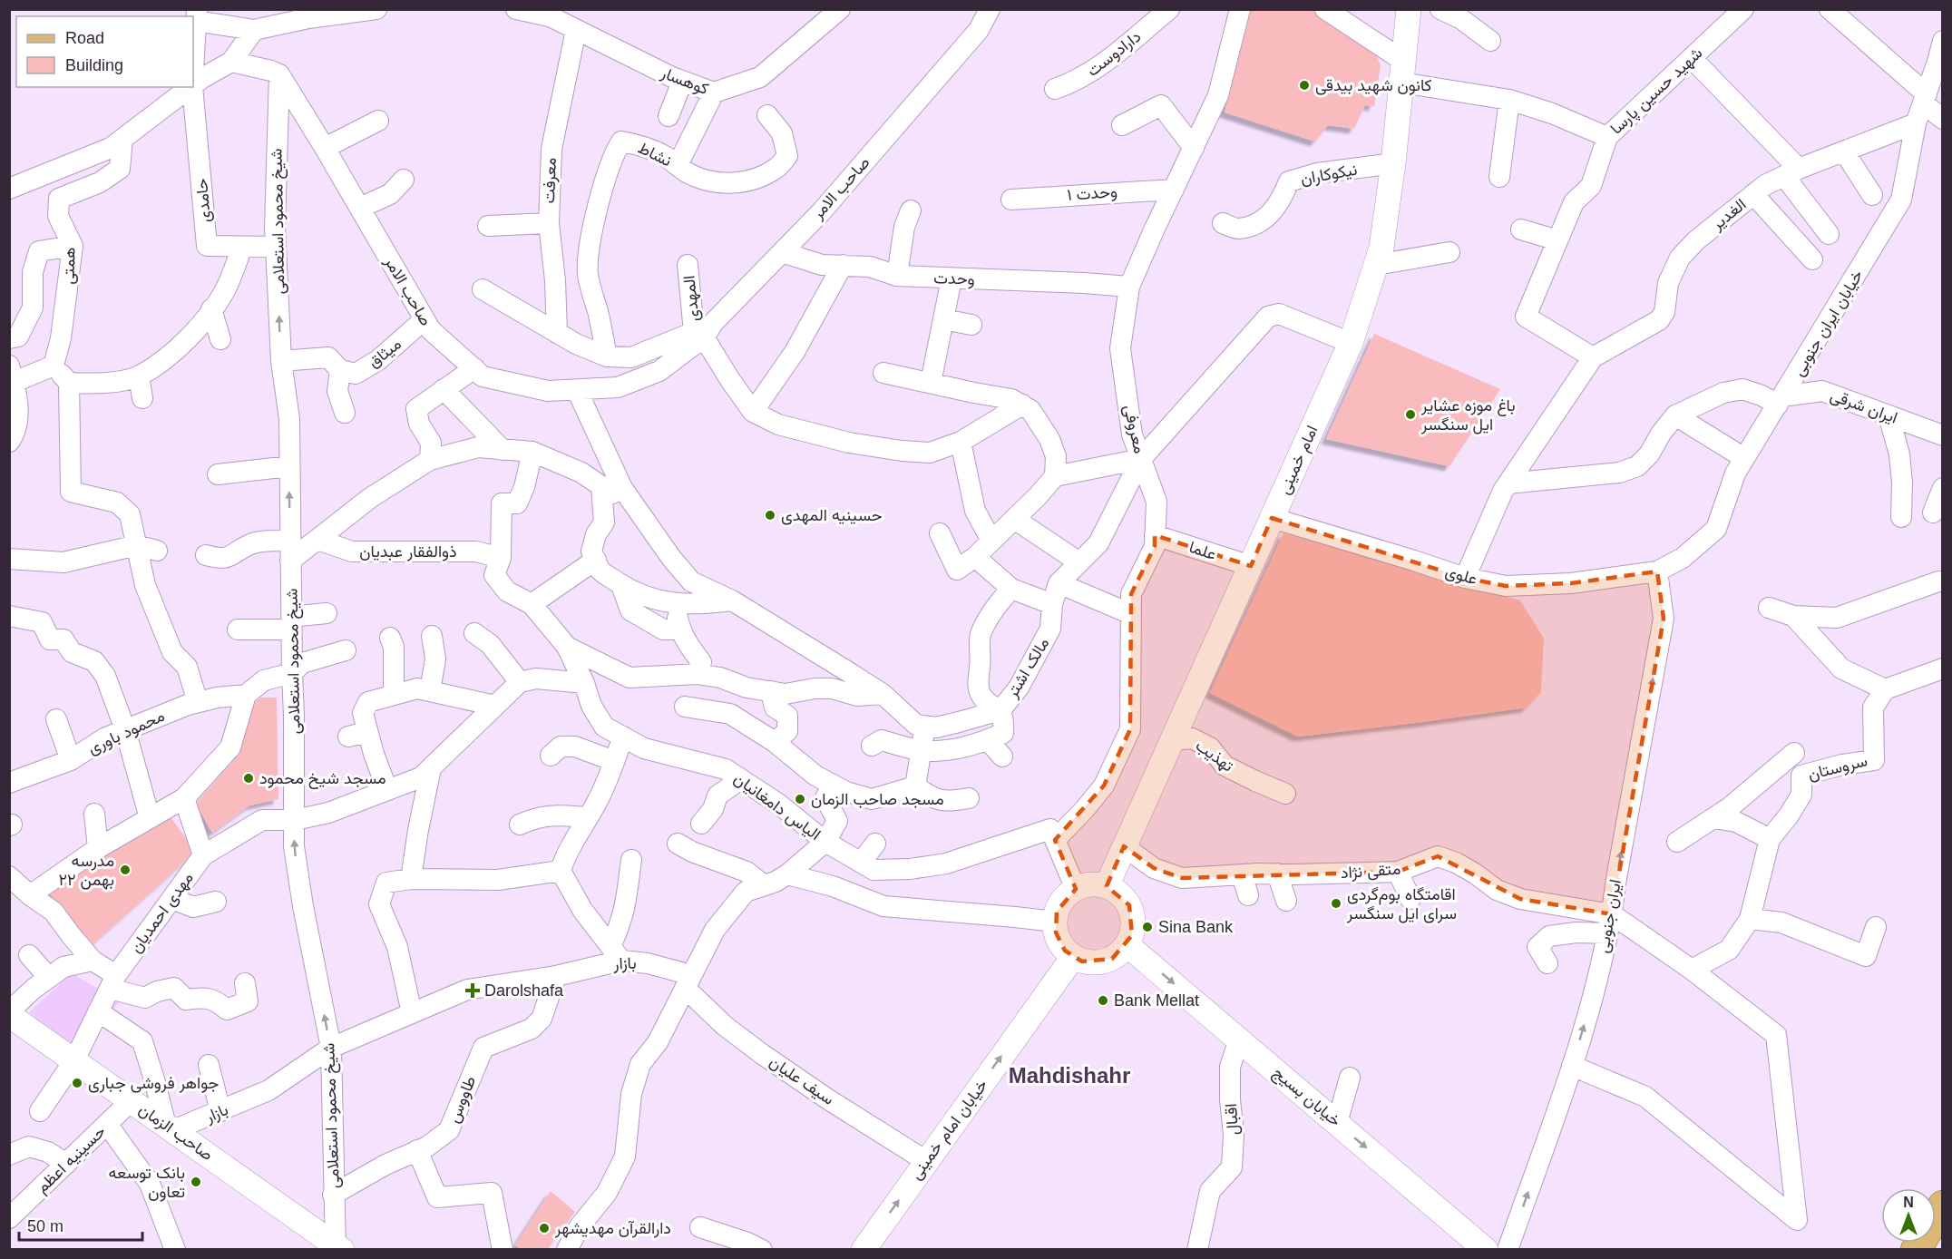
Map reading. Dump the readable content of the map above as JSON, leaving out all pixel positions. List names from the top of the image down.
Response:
{
  "streets": {
    "street": [
      "دارادوست",
      "کوهسار",
      "شهید حسین پارسا",
      "نشاط",
      "نیکوکاران",
      "معرفت",
      "صاحب الامر",
      "وحدت ۱",
      "حامدی",
      "الغدیر",
      "شیخ محمود استعلامی",
      "همتی",
      "وحدت",
      "المهدی",
      "خیابان ایران جنوبی",
      "میثاق",
      "ایران شرقی",
      "معروفی",
      "امام خمینی",
      "علما",
      "ذوالفقار عبدیان",
      "علوی",
      "مالک اشتر",
      "محمود باوری",
      "تهذیب",
      "سروستان",
      "الیاس دامغانیان",
      "متقی نژاد",
      "مهدی احمدیان",
      "ایران جنوبی",
      "بازار",
      "سیف علیان",
      "خیابان بسیج",
      "طاووس",
      "اقبال",
      "خیابان امام خمینی",
      "صاحب الزمان",
      "حسینیه اعظم"
    ]
  },
  "crossings": [
    ["کوهسار", "معرفت"],
    ["شهید حسین پارسا", "امام خمینی"],
    ["نیکوکاران", "امام خمینی"],
    ["صاحب الامر", "شیخ محمود استعلامی"],
    ["صاحب الامر", "وحدت"],
    ["صاحب الامر", "المهدی"],
    ["صاحب الامر", "میثاق"],
    ["وحدت ۱", "معروفی"],
    ["حامدی", "شیخ محمود استعلامی"],
    ["الغدیر", "خیابان ایران جنوبی"],
    ["شیخ محمود استعلامی", "مهدی احمدیان"],
    ["شیخ محمود استعلامی", "بازار"],
    ["شیخ محمود استعلامی", "طاووس"],
    ["شیخ محمود استعلامی", "صاحب الزمان"],
    ["وحدت", "معروفی"],
    ["خیابان ایران جنوبی", "ایران شرقی"],
    ["خیابان ایران جنوبی", "علوی"],
    ["خیابان ایران جنوبی", "ایران جنوبی"],
    ["معروفی", "علما"],
    ["معروفی", "الیاس دامغانیان"],
    ["امام خمینی", "علما"],
    ["امام خمینی", "علوی"],
    ["امام خمینی", "تهذیب"],
    ["امام خمینی", "متقی نژاد"],
    ["امام خمینی", "خیابان بسیج"],
    ["امام خمینی", "خیابان امام خمینی"],
    ["ذوالفقار عبدیان", "الیاس دامغانیان"],
    ["علوی", "ایران جنوبی"],
    ["متقی نژاد", "ایران جنوبی"],
    ["مهدی احمدیان", "صاحب الزمان"],
    ["بازار", "سیف علیان"],
    ["بازار", "طاووس"],
    ["بازار", "صاحب الزمان"],
    ["سیف علیان", "خیابان امام خمینی"],
    ["خیابان بسیج", "اقبال"],
    ["خیابان بسیج", "خیابان امام خمینی"],
    ["صاحب الزمان", "حسینیه اعظم"]
  ],
  "one_way": ["ایران جنوبی", "خیابان بسیج", "خیابان امام خمینی"],
  "districts": ["Mahdishahr"],
  "places": {
    "other": [
      "کانون شهید بیدقی",
      "باغ موزه عشایر ایل سنگسر",
      "حسینیه المهدی",
      "مسجد شیخ محمود",
      "مسجد صاحب الزمان",
      "مدرسه ۲۲ بهمن",
      "اقامتگاه بوم‌گردی سرای ایل سنگسر",
      "Sina Bank",
      "Bank Mellat",
      "جواهر فروشی جباری",
      "بانک توسعه تعاون",
      "دارالقرآن مهدیشهر"
    ],
    "health": ["Darolshafa"]
  },
  "legend": ["Road", "Building"],
  "scale_bar": "50 m",
  "north": "top"
}
